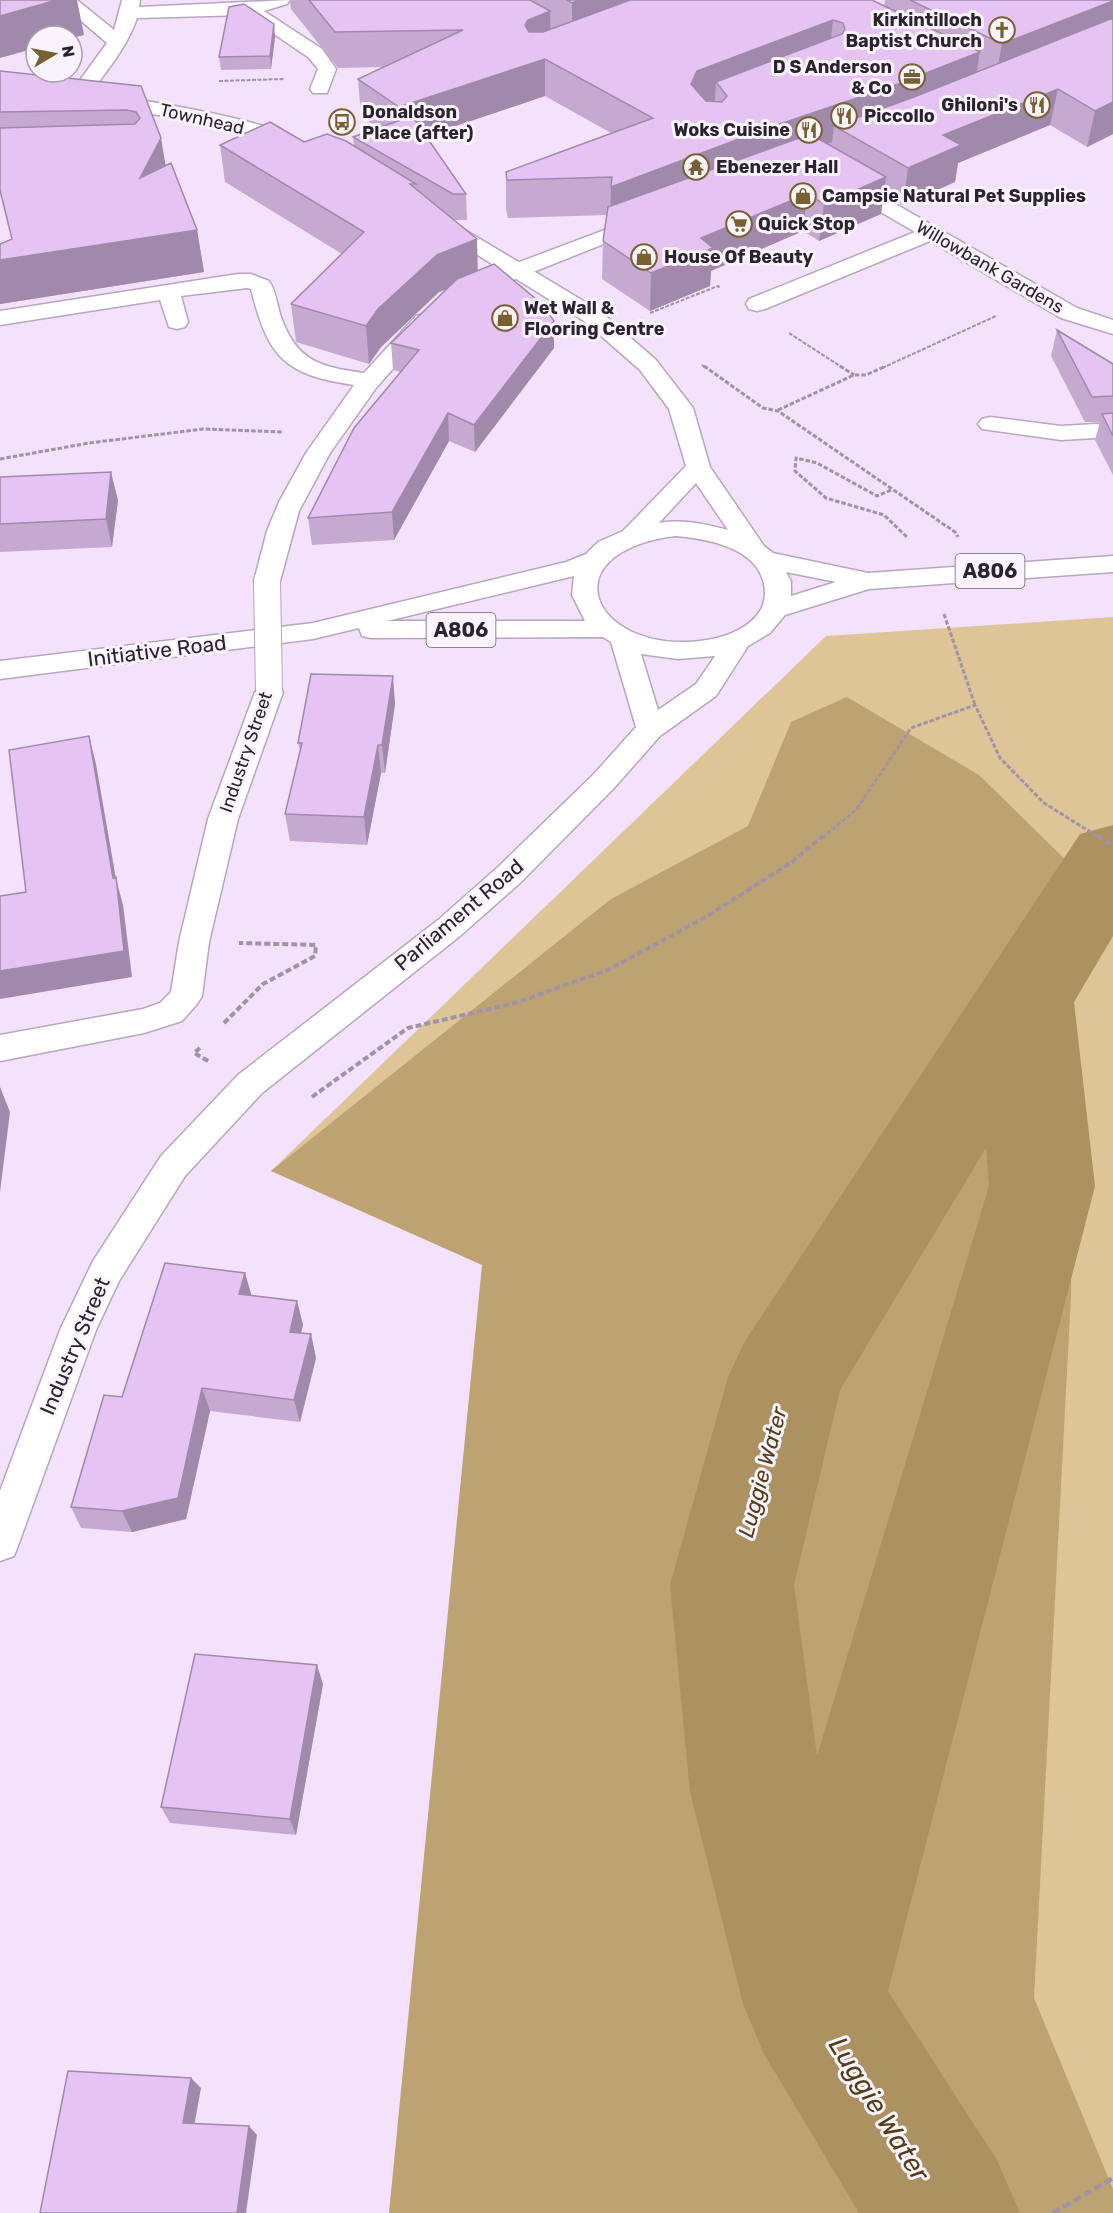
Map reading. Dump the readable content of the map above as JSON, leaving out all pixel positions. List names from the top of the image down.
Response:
{
  "streets": {
    "main road": [
      "Townhead",
      "Willowbank Gardens",
      "A806",
      "Initiative Road",
      "Industry Street",
      "Parliament Road"
    ]
  },
  "crossings": [
    ["A806", "Initiative Road"],
    ["A806", "Parliament Road"],
    ["Industry Street", "Parliament Road"]
  ],
  "water": ["Luggie Water"],
  "places": {
    "church": ["Kirkintilloch Baptist Church"],
    "office": ["D S Anderson & Co"],
    "restaurant": ["Ghiloni's", "Piccollo", "Woks Cuisine"],
    "bus stop": ["Donaldson Place (after)"],
    "temple": ["Ebenezer Hall"],
    "shop": ["Campsie Natural Pet Supplies", "House Of Beauty", "Wet Wall & Flooring Centre"],
    "supermarket": ["Quick Stop"]
  },
  "north": "right"
}
